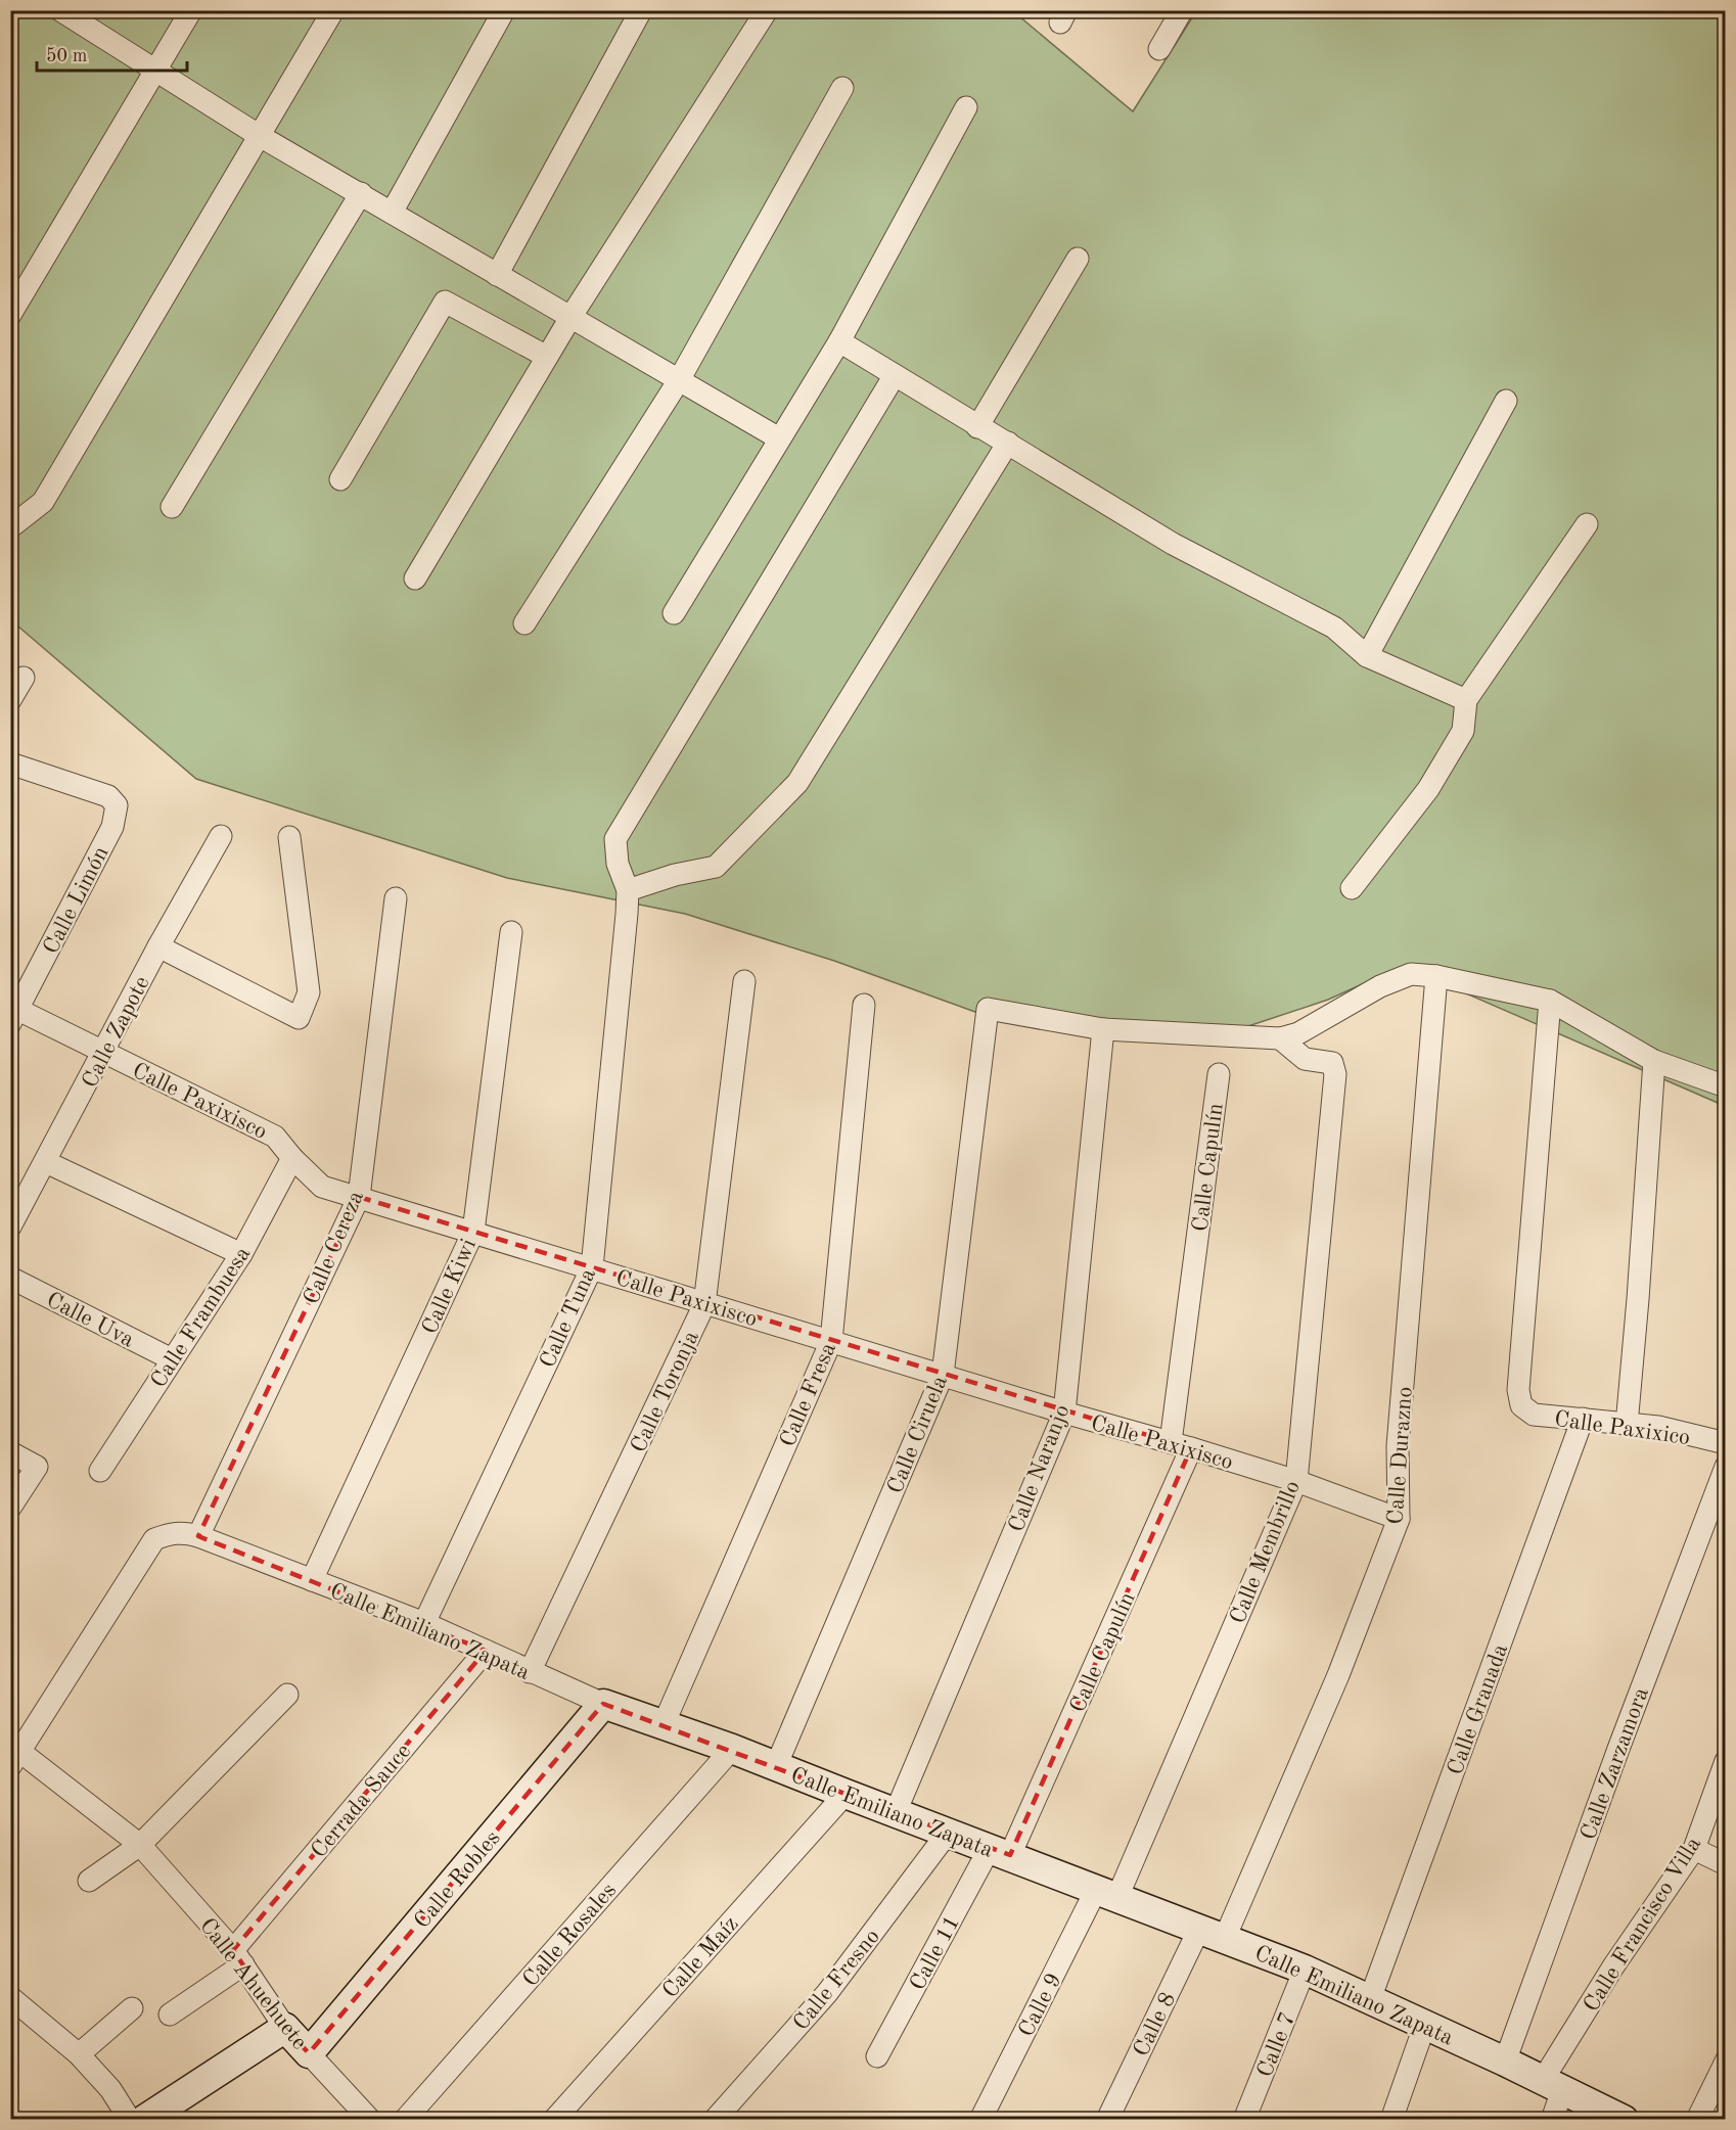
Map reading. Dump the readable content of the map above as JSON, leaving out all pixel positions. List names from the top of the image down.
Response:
{
  "streets": {
    "main road": ["Calle Emiliano Zapata", "Calle Robles", "Calle Ahuehuete"],
    "street": [
      "Calle Limón",
      "Calle Zapote",
      "Calle Paxixisco",
      "Calle Capulín",
      "Calle Cereza",
      "Calle Kiwi",
      "Calle Frambuesa",
      "Calle Tuna",
      "Calle Uva",
      "Calle Toronja",
      "Calle Fresa",
      "Calle Paxixico",
      "Calle Ciruela",
      "Calle Durazno",
      "Calle Naranjo",
      "Calle Membrillo",
      "Calle Granada",
      "Calle Zarzamora",
      "Cerrada Sauce",
      "Calle Francisco Villa",
      "Calle Rosales",
      "Calle 11",
      "Calle Maíz",
      "Calle Fresno",
      "Calle 9",
      "Calle 8",
      "Calle 7"
    ]
  },
  "crossings": [
    ["Calle Limón", "Calle Paxixisco"],
    ["Calle Zapote", "Calle Paxixisco"],
    ["Calle Paxixisco", "Calle Capulín"],
    ["Calle Paxixisco", "Calle Cereza"],
    ["Calle Paxixisco", "Calle Kiwi"],
    ["Calle Paxixisco", "Calle Frambuesa"],
    ["Calle Paxixisco", "Calle Tuna"],
    ["Calle Paxixisco", "Calle Toronja"],
    ["Calle Paxixisco", "Calle Fresa"],
    ["Calle Paxixisco", "Calle Ciruela"],
    ["Calle Paxixisco", "Calle Durazno"],
    ["Calle Paxixisco", "Calle Naranjo"],
    ["Calle Paxixisco", "Calle Membrillo"],
    ["Calle Capulín", "Calle Emiliano Zapata"],
    ["Calle Capulín", "Calle 11"],
    ["Calle Cereza", "Calle Emiliano Zapata"],
    ["Calle Kiwi", "Calle Emiliano Zapata"],
    ["Calle Frambuesa", "Calle Uva"],
    ["Calle Tuna", "Calle Emiliano Zapata"],
    ["Calle Toronja", "Calle Emiliano Zapata"],
    ["Calle Fresa", "Calle Emiliano Zapata"],
    ["Calle Paxixico", "Calle Granada"],
    ["Calle Ciruela", "Calle Naranjo"],
    ["Calle Ciruela", "Calle Emiliano Zapata"],
    ["Calle Durazno", "Calle Emiliano Zapata"],
    ["Calle Durazno", "Calle 8"],
    ["Calle Naranjo", "Calle Emiliano Zapata"],
    ["Calle Membrillo", "Calle Emiliano Zapata"],
    ["Calle Membrillo", "Calle 9"],
    ["Calle Emiliano Zapata", "Calle Granada"],
    ["Calle Emiliano Zapata", "Calle Zarzamora"],
    ["Calle Emiliano Zapata", "Cerrada Sauce"],
    ["Calle Emiliano Zapata", "Calle Robles"],
    ["Calle Emiliano Zapata", "Calle Francisco Villa"],
    ["Calle Emiliano Zapata", "Calle Rosales"],
    ["Calle Emiliano Zapata", "Calle 11"],
    ["Calle Emiliano Zapata", "Calle Maíz"],
    ["Calle Emiliano Zapata", "Calle Fresno"],
    ["Calle Emiliano Zapata", "Calle Ahuehuete"],
    ["Calle Emiliano Zapata", "Calle 9"],
    ["Calle Emiliano Zapata", "Calle 8"],
    ["Calle Emiliano Zapata", "Calle 7"],
    ["Cerrada Sauce", "Calle Ahuehuete"],
    ["Calle Robles", "Calle Ahuehuete"]
  ],
  "scale_bar": "50 m"
}
